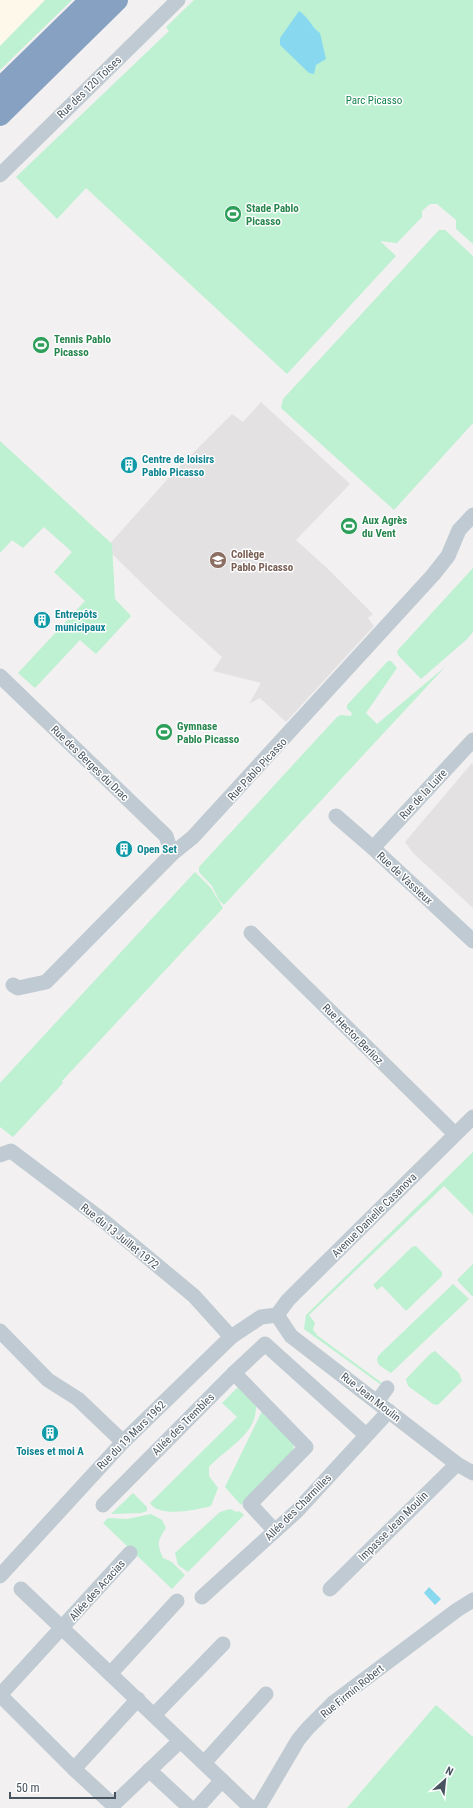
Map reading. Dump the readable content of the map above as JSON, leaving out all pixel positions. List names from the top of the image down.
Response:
{
  "streets": {
    "street": [
      "Rue des 120 Toises",
      "Rue des Berges du Drac",
      "Rue Pablo Picasso",
      "Rue de la Luire",
      "Rue de Vassieux",
      "Rue Hector Berlioz",
      "Avenue Danielle Casanova",
      "Rue du 13 Juillet 1972",
      "Rue Jean Moulin",
      "Allée des Trembles",
      "Rue du 19 Mars 1962",
      "Allée des Charmilles",
      "Impasse Jean Moulin",
      "Allée des Acacias",
      "Rue Firmin Robert"
    ]
  },
  "crossings": [
    ["Rue des Berges du Drac", "Rue Pablo Picasso"],
    ["Rue de la Luire", "Rue de Vassieux"],
    ["Rue Hector Berlioz", "Avenue Danielle Casanova"],
    ["Avenue Danielle Casanova", "Rue Jean Moulin"],
    ["Avenue Danielle Casanova", "Rue du 19 Mars 1962"],
    ["Rue du 13 Juillet 1972", "Rue du 19 Mars 1962"],
    ["Rue Jean Moulin", "Rue du 19 Mars 1962"],
    ["Rue Jean Moulin", "Allée des Charmilles"],
    ["Rue Jean Moulin", "Impasse Jean Moulin"],
    ["Allée des Trembles", "Allée des Charmilles"]
  ],
  "parks": ["Parc Picasso"],
  "places": {
    "sports": [
      "Stade Pablo Picasso",
      "Tennis Pablo Picasso",
      "Aux Agrès du Vent",
      "Gymnase Pablo Picasso"
    ],
    "building": [
      "Centre de loisirs Pablo Picasso",
      "Entrepôts municipaux",
      "Open Set",
      "Toises et moi A"
    ],
    "school or university": ["Collège Pablo Picasso"]
  },
  "scale_bar": "50 m",
  "north": "top right"
}
